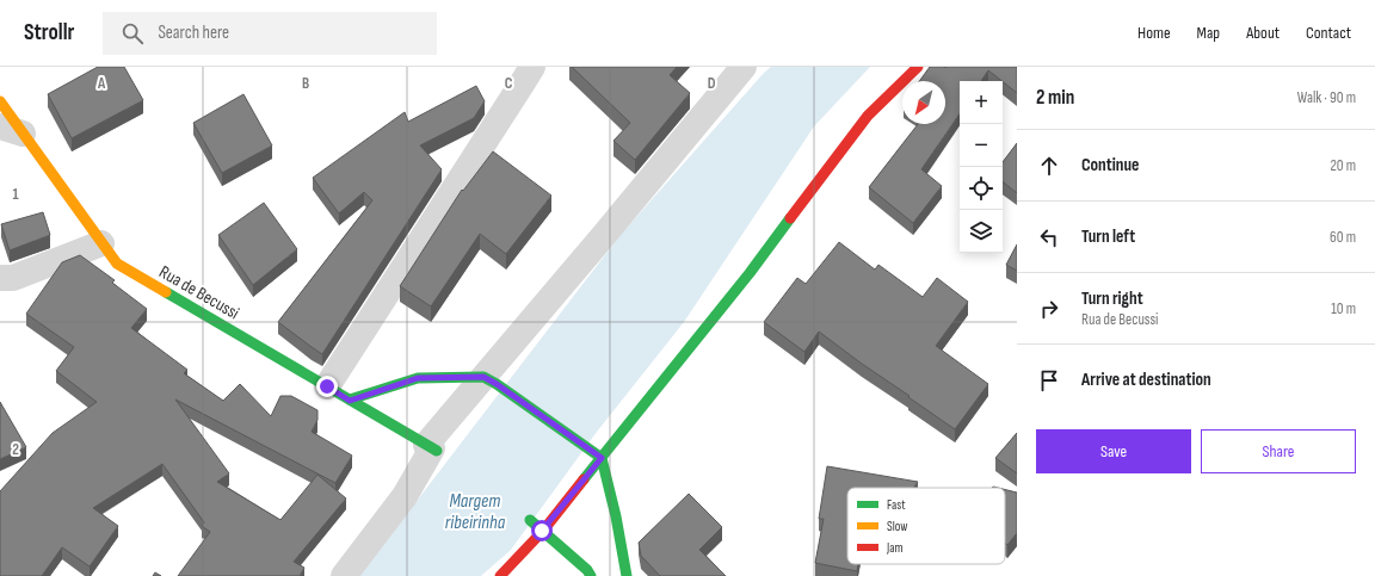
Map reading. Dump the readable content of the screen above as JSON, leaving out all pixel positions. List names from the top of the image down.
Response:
{
  "streets": {
    "street": ["Rua de Becussi"]
  },
  "water": ["Margem ribeirinha"],
  "legend": ["Fast", "Slow", "Jam"],
  "north": "bottom left",
  "page": {
    "header": "Strollr",
    "search": "Search here",
    "nav": [
      "Home",
      "Map",
      "About",
      "Contact"
    ],
    "heading": ["2 min", "Walk · 90 m"],
    "map_buttons": ["+", "−"],
    "list": [
      ["Continue", "20 m"],
      ["Turn left", "60 m"],
      ["Turn right", "Rua de Becussi", "10 m"],
      "Arrive at destination"
    ],
    "buttons": ["Save", "Share"]
  },
  "grid": {
    "columns": [
      "A",
      "B",
      "C",
      "D"
    ],
    "rows": ["1", "2"]
  }
}
